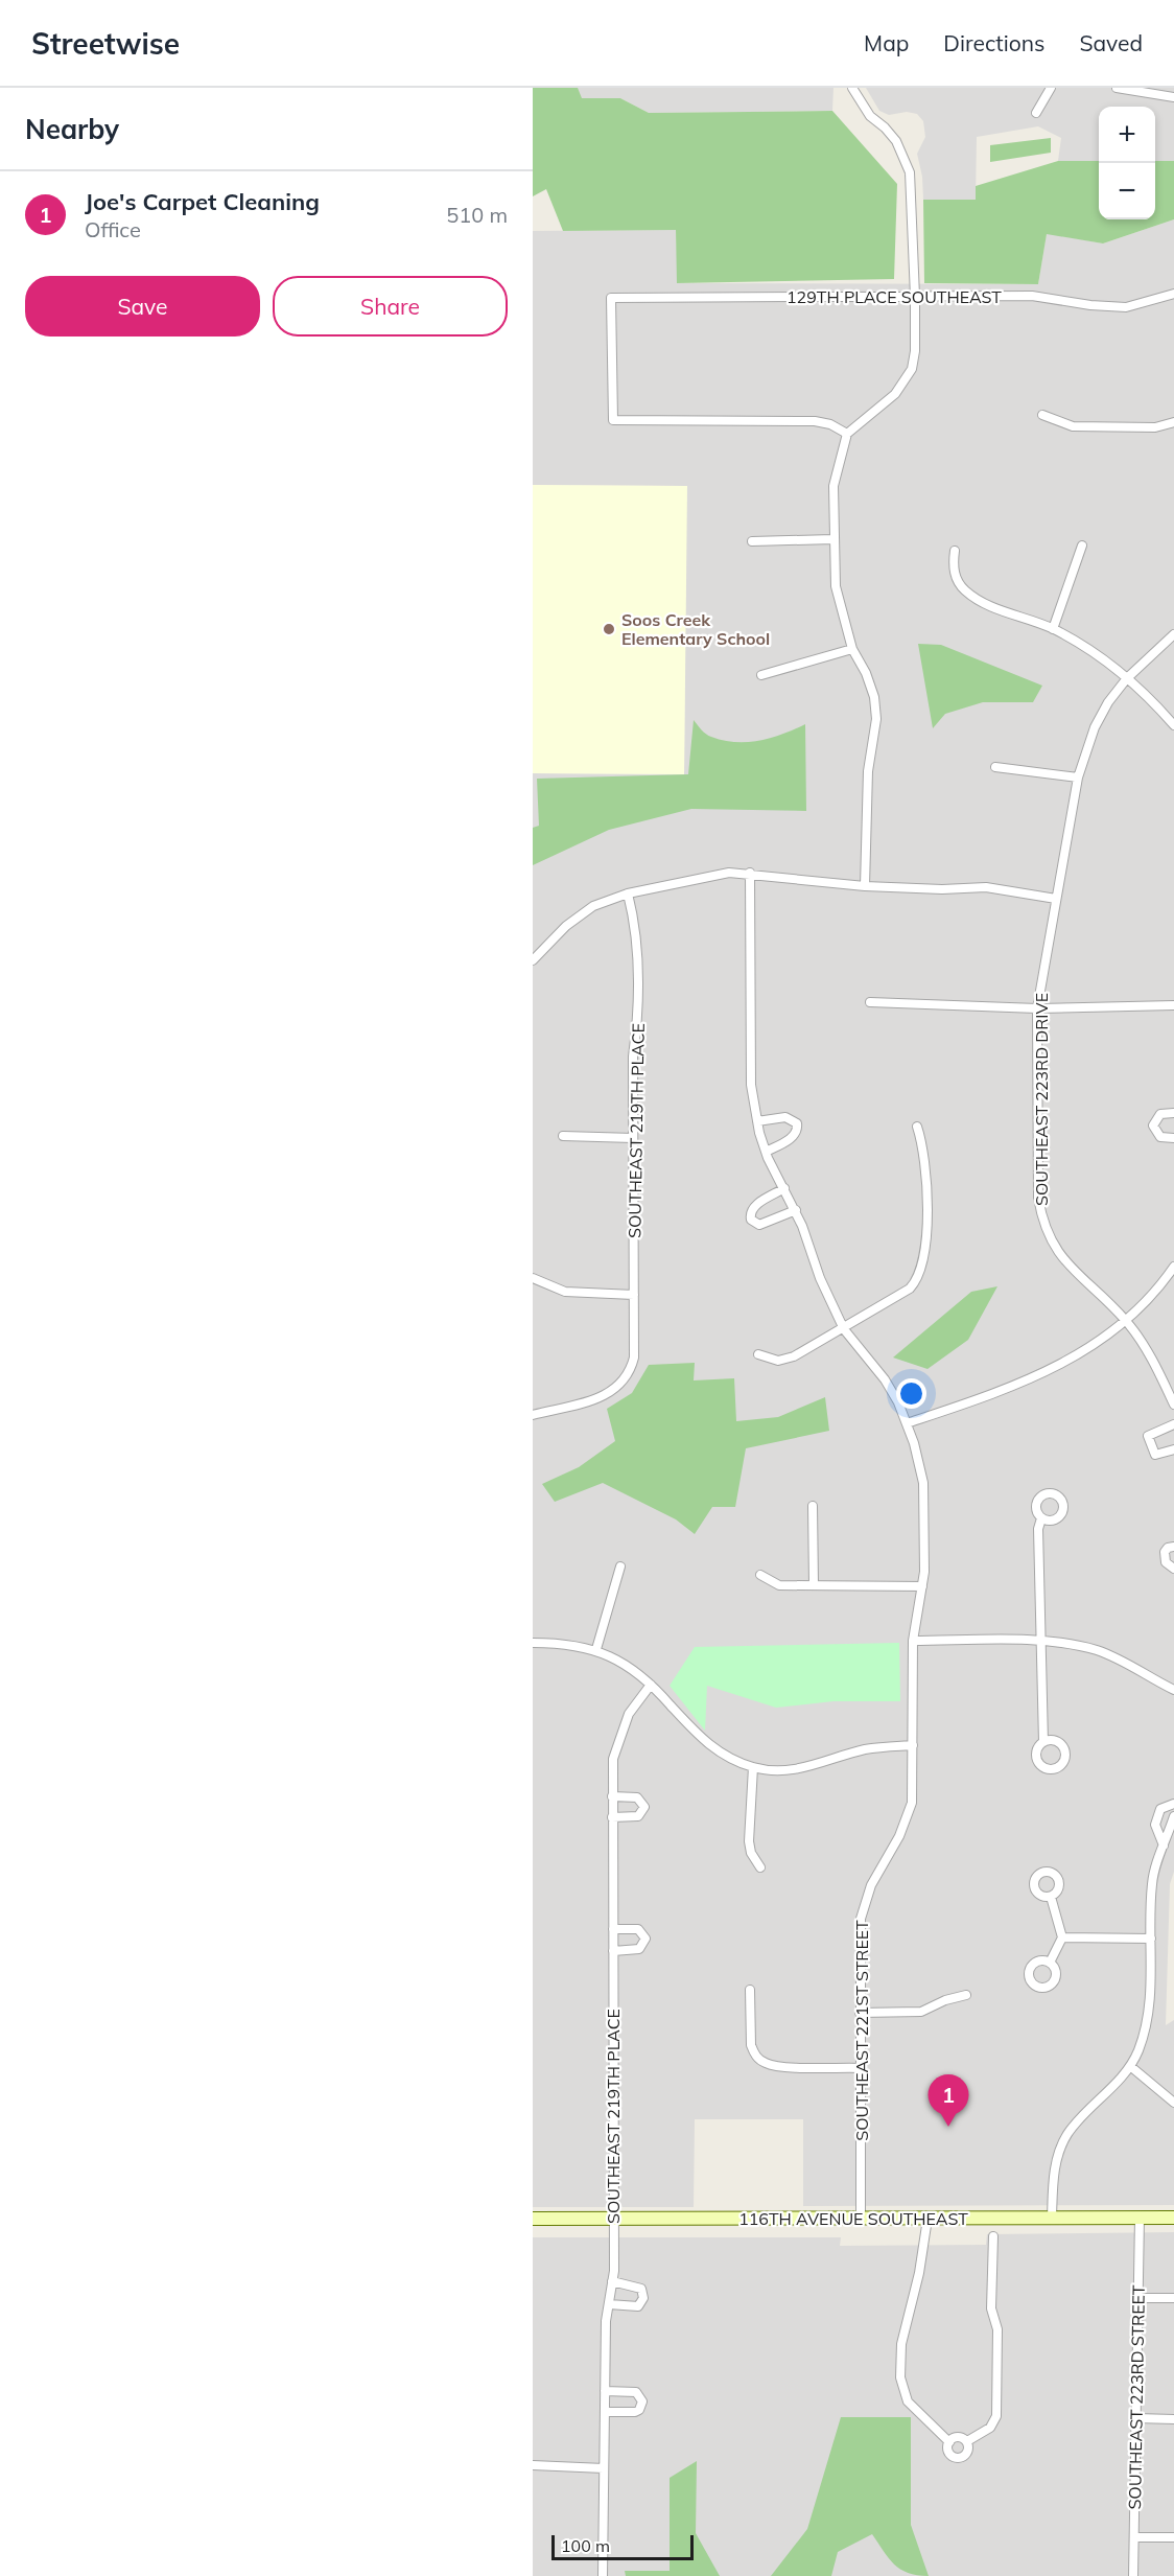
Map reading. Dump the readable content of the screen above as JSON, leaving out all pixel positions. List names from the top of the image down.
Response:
{
  "streets": {
    "main road": ["116TH AVENUE SOUTHEAST"],
    "street": [
      "129TH PLACE SOUTHEAST",
      "SOUTHEAST 223RD DRIVE",
      "SOUTHEAST 219TH PLACE",
      "SOUTHEAST 221ST STREET",
      "SOUTHEAST 223RD STREET"
    ]
  },
  "crossings": [
    ["SOUTHEAST 219TH PLACE", "116TH AVENUE SOUTHEAST"],
    ["SOUTHEAST 221ST STREET", "116TH AVENUE SOUTHEAST"],
    ["116TH AVENUE SOUTHEAST", "SOUTHEAST 223RD STREET"]
  ],
  "places": ["Soos Creek Elementary School"],
  "scale_bar": "100 m",
  "page": {
    "header": "Streetwise",
    "nav": ["Map", "Directions", "Saved"],
    "heading": "Nearby",
    "map_buttons": ["+", "−"],
    "list": [
      {
        "mark": "1",
        "name": "Joe's Carpet Cleaning",
        "note": "Office",
        "value": "510 m"
      }
    ],
    "buttons": ["Save", "Share"],
    "pins": "1",
    "scale": "100 m"
  }
}
